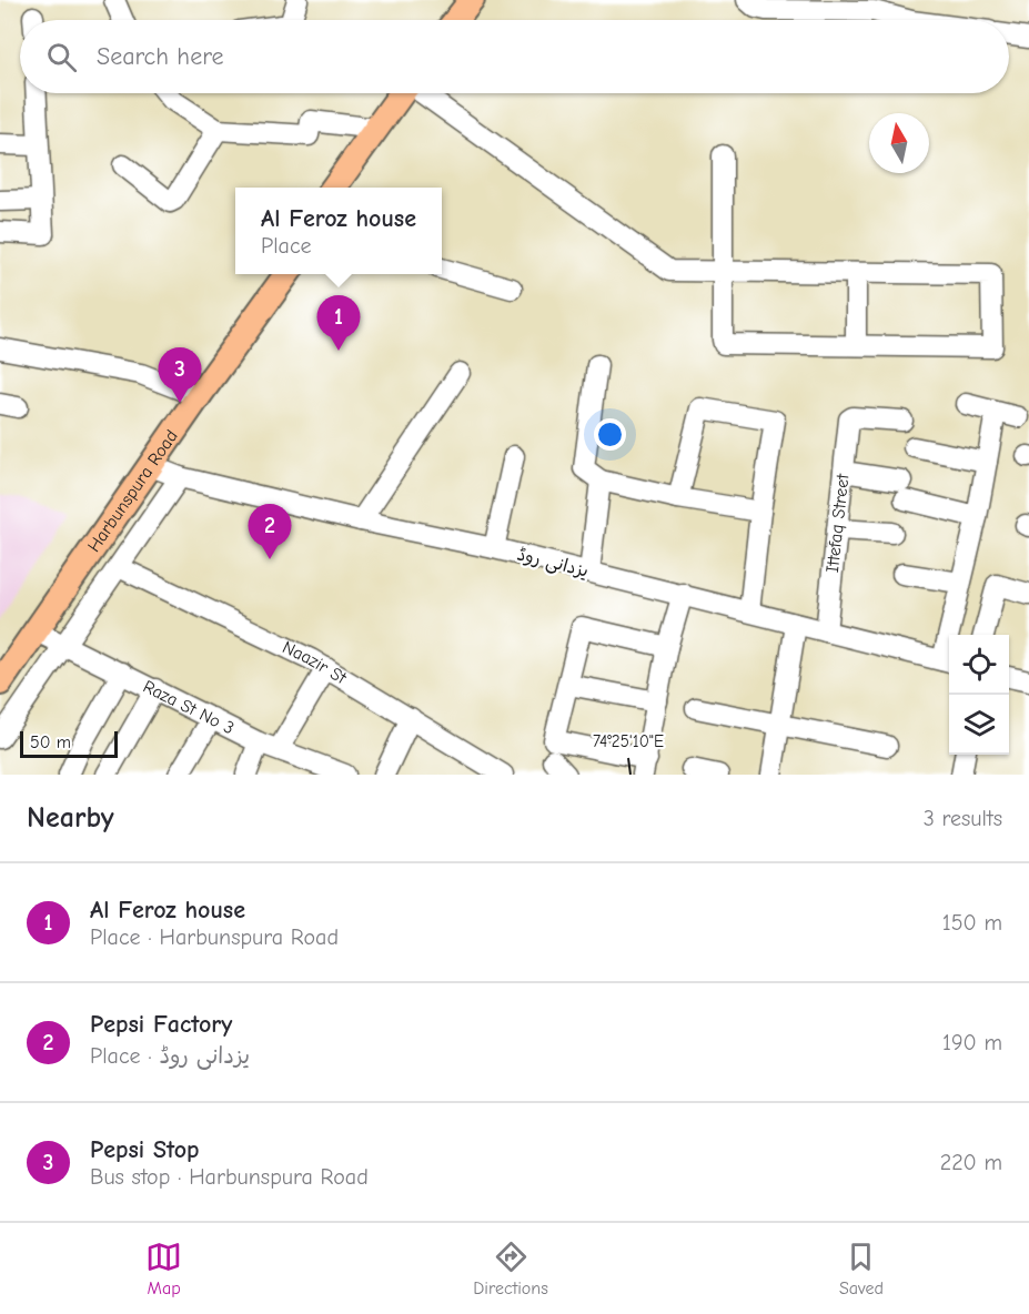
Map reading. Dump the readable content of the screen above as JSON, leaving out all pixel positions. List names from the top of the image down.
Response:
{
  "streets": {
    "main road": ["Harbunspura Road"],
    "street": [
      "Ittefaq Street",
      "یزدانی روڈ",
      "Naazir St",
      "Raza St No 3"
    ]
  },
  "crossings": [
    ["Harbunspura Road", "یزدانی روڈ"],
    ["Harbunspura Road", "Raza St No 3"],
    ["Ittefaq Street", "یزدانی روڈ"]
  ],
  "scale_bar": "50 m",
  "north": "top",
  "page": {
    "search": "Search here",
    "popup": ["Al Feroz house", "Place"],
    "pins": ["1", "3", "2"],
    "scale": "50 m",
    "heading": ["Nearby", "3 results"],
    "list": [
      {
        "mark": "1",
        "name": "Al Feroz house",
        "note": "Place · Harbunspura Road",
        "value": "150 m"
      },
      {
        "mark": "2",
        "name": "Pepsi Factory",
        "note": "Place · یزدانی روڈ",
        "value": "190 m"
      },
      {
        "mark": "3",
        "name": "Pepsi Stop",
        "note": "Bus stop · Harbunspura Road",
        "value": "220 m"
      }
    ],
    "nav": ["Map", "Directions", "Saved"]
  },
  "coordinates": ["74°25'10\"E"]
}
